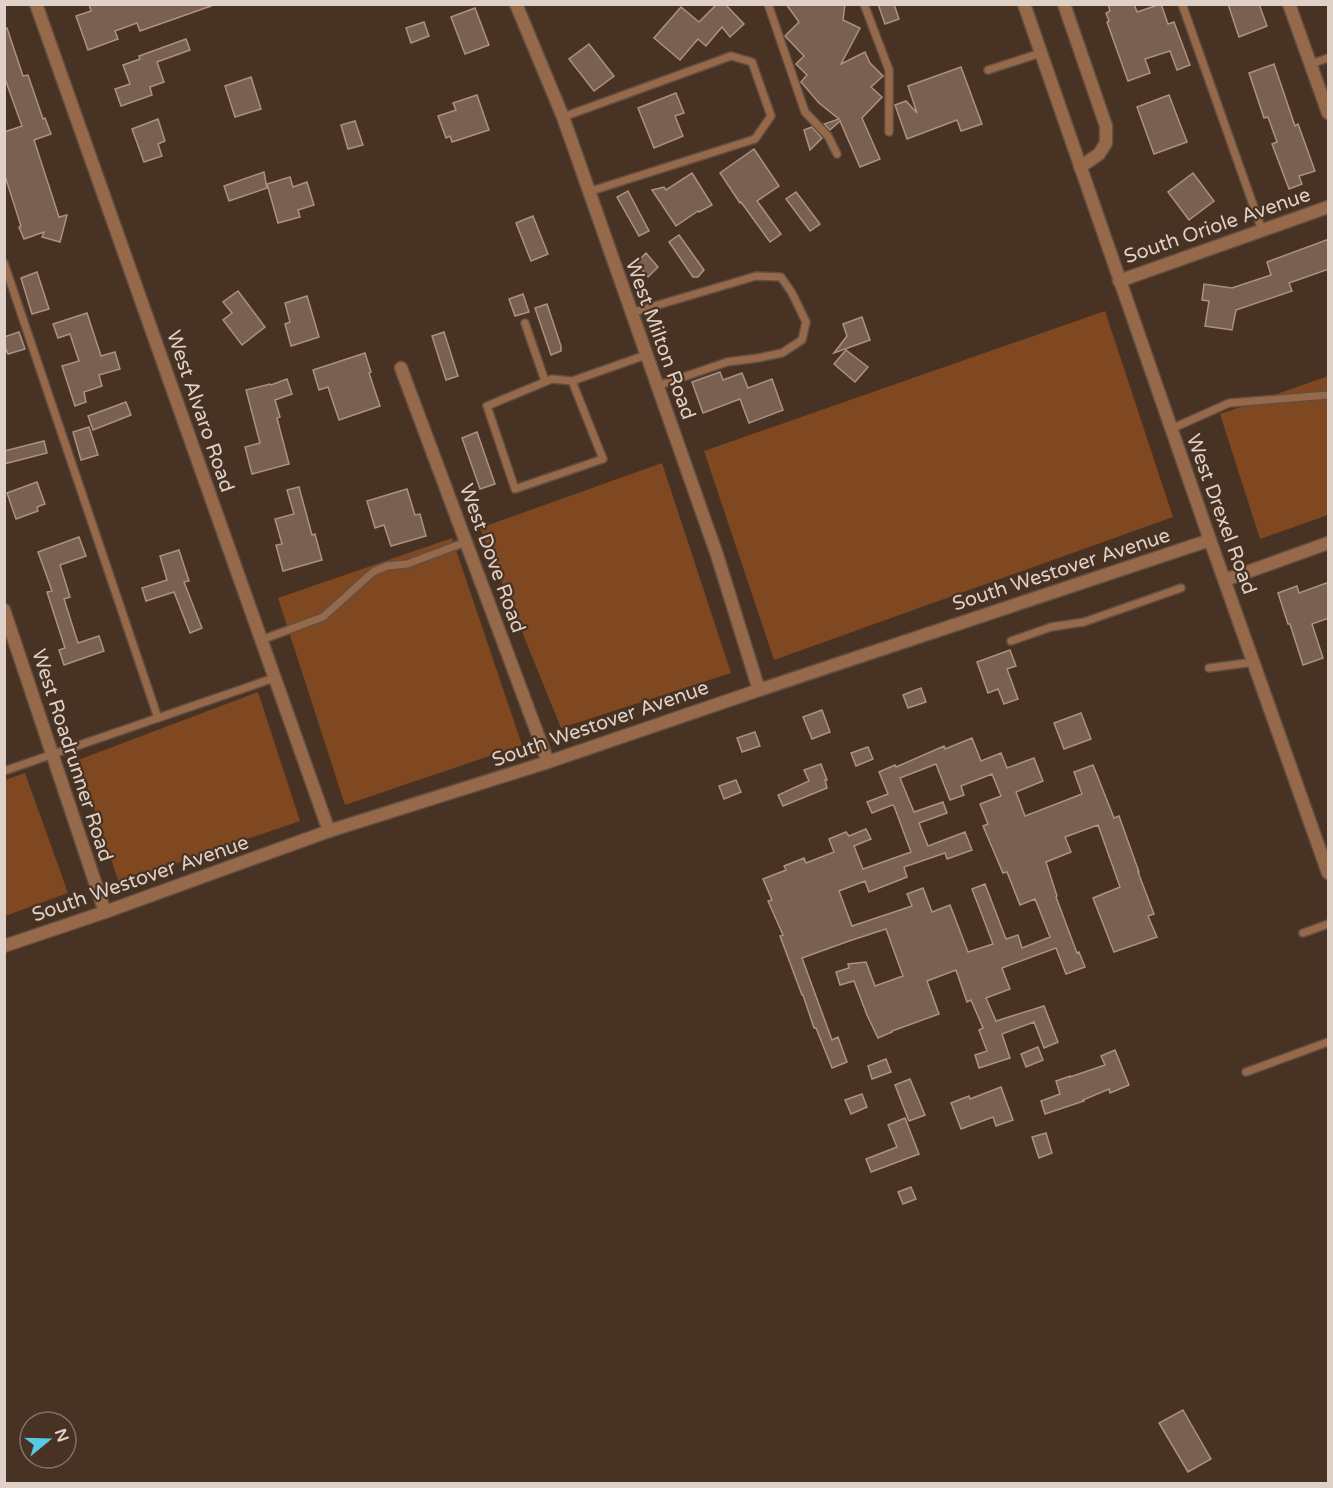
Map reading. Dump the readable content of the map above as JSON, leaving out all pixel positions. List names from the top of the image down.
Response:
{
  "streets": {
    "street": [
      "South Oriole Avenue",
      "West Milton Road",
      "West Alvaro Road",
      "West Drexel Road",
      "West Dove Road",
      "South Westover Avenue",
      "West Roadrunner Road"
    ]
  },
  "crossings": [
    ["South Oriole Avenue", "West Drexel Road"],
    ["West Milton Road", "South Westover Avenue"],
    ["West Alvaro Road", "South Westover Avenue"],
    ["West Drexel Road", "South Westover Avenue"],
    ["West Dove Road", "South Westover Avenue"],
    ["South Westover Avenue", "West Roadrunner Road"]
  ],
  "north": "right"
}
